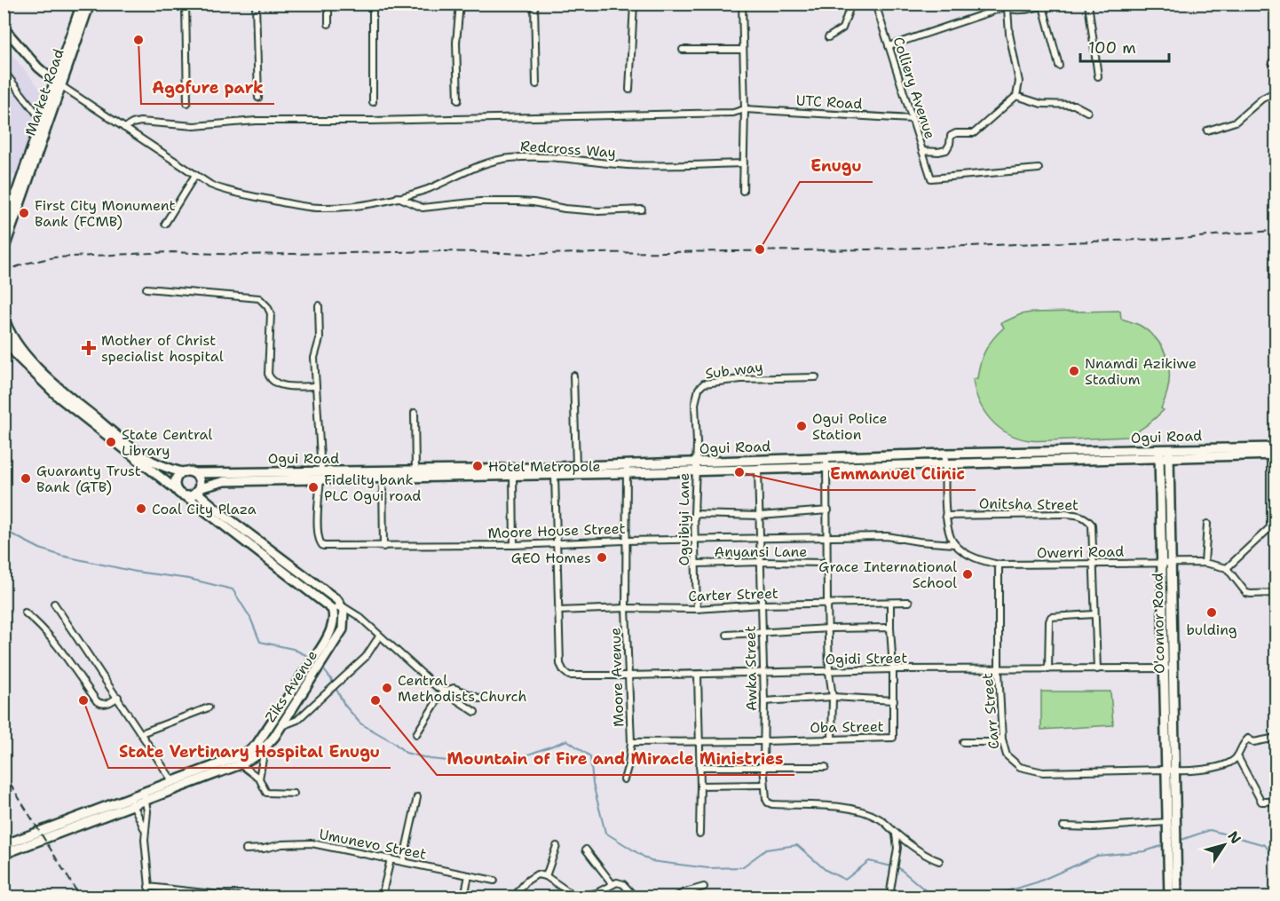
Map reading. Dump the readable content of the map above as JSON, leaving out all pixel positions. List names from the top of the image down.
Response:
{
  "streets": {
    "main road": [
      "Market Road",
      "Ogui Road",
      "O'connor Road",
      "Ziks Avenue"
    ],
    "street": [
      "Colliery Avenue",
      "UTC Road",
      "Redcross Way",
      "Sub way",
      "Onitsha Street",
      "Oguibiyi Lane",
      "Moore House Street",
      "Anyansi Lane",
      "Owerri Road",
      "Carter Street",
      "Ogidi Street",
      "Awka Street",
      "Moore Avenue",
      "Carr Street",
      "Oba Street",
      "Umunevo Street"
    ]
  },
  "crossings": [
    ["Colliery Avenue", "UTC Road"],
    ["Market Road", "Redcross Way"],
    ["UTC Road", "Redcross Way"],
    ["Sub way", "Ogui Road"],
    ["Sub way", "Oguibiyi Lane"],
    ["Ogui Road", "Oguibiyi Lane"],
    ["Ogui Road", "Moore House Street"],
    ["Ogui Road", "Awka Street"],
    ["Ogui Road", "Moore Avenue"],
    ["Onitsha Street", "Owerri Road"],
    ["Onitsha Street", "Ogidi Street"],
    ["Oguibiyi Lane", "Moore House Street"],
    ["Oguibiyi Lane", "Anyansi Lane"],
    ["Oguibiyi Lane", "Carter Street"],
    ["Moore House Street", "Owerri Road"],
    ["Moore House Street", "Awka Street"],
    ["Moore House Street", "Moore Avenue"],
    ["Anyansi Lane", "Awka Street"],
    ["Owerri Road", "O'connor Road"],
    ["Owerri Road", "Carr Street"],
    ["Carter Street", "Ogidi Street"],
    ["Carter Street", "Awka Street"],
    ["Carter Street", "Moore Avenue"],
    ["Carter Street", "Oba Street"],
    ["O'connor Road", "Ogidi Street"],
    ["O'connor Road", "Carr Street"],
    ["Ogidi Street", "Awka Street"],
    ["Ogidi Street", "Moore Avenue"],
    ["Ogidi Street", "Carr Street"],
    ["Ogidi Street", "Oba Street"],
    ["Awka Street", "Oba Street"],
    ["Moore Avenue", "Oba Street"]
  ],
  "places": {
    "other": [
      "Agofure park",
      "First City Monument Bank (FCMB)",
      "Enugu",
      "Nnamdi Azikiwe Stadium",
      "Ogui Police Station",
      "State Central Library",
      "Hotel Metropole",
      "Emmanuel Clinic",
      "Guaranty Trust Bank (GTB)",
      "Fidelity bank PLC Ogui road",
      "Coal City Plaza",
      "GEO Homes",
      "Grace International School",
      "bulding",
      "Central Methodists Church",
      "State Vertinary Hospital Enugu",
      "Mountain of Fire and Miracle Ministries"
    ],
    "health": ["Mother of Christ specialist hospital"]
  },
  "scale_bar": "100 m",
  "north": "top right"
}
